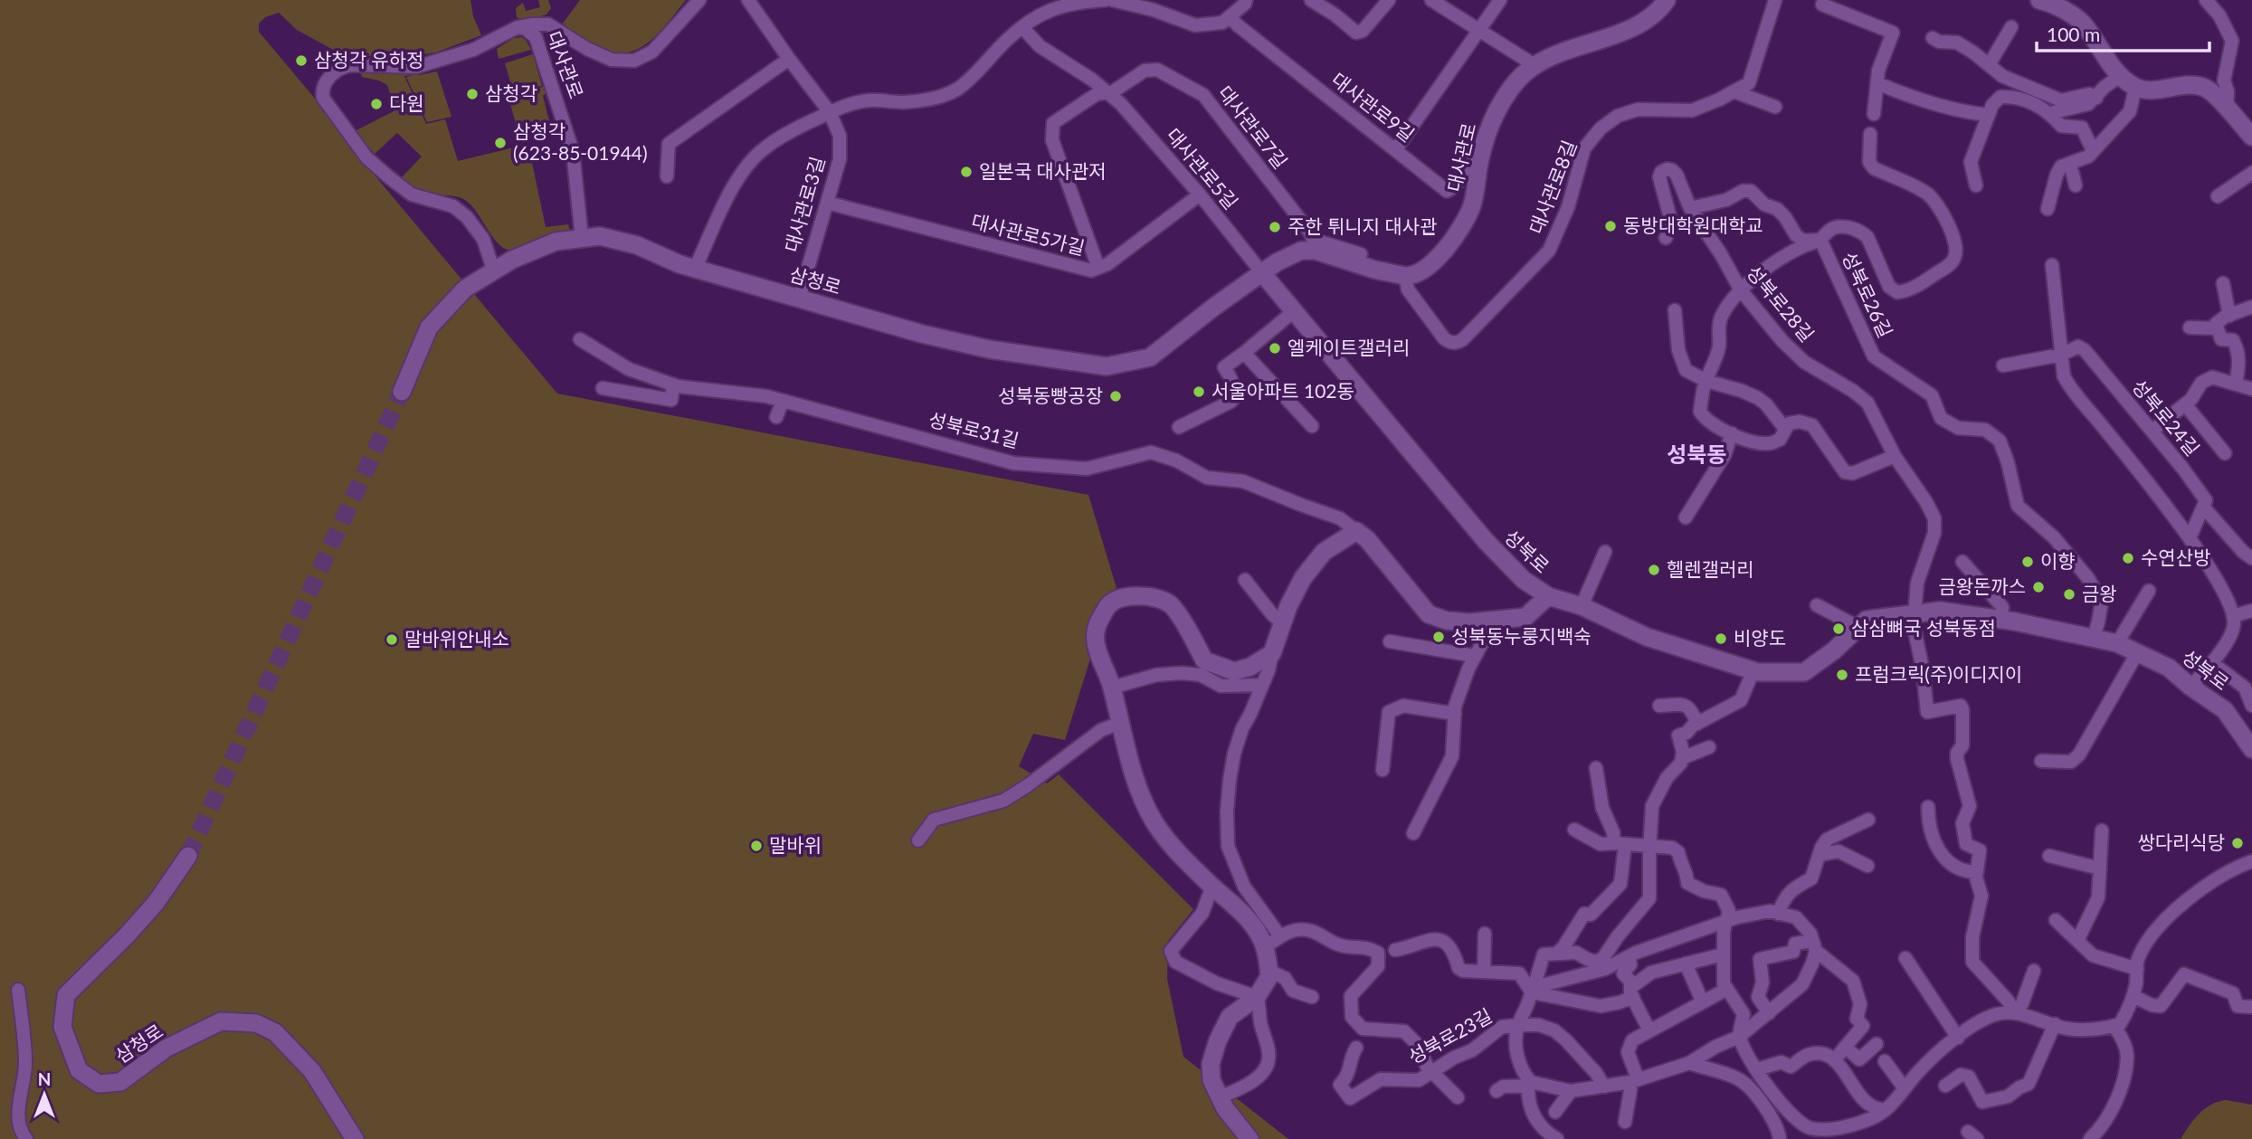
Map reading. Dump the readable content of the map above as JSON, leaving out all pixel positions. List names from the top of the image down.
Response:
{
  "streets": {
    "street": [
      "대사관로",
      "대사관로9길",
      "대사관로7길",
      "대사관로5길",
      "대사관로8길",
      "대사관로3길",
      "대사관로5가길",
      "삼청로",
      "성북로26길",
      "성북로28길",
      "성북로24길",
      "성북로31길",
      "성북로",
      "성북로23길"
    ]
  },
  "crossings": [
    ["대사관로", "대사관로9길"],
    ["대사관로", "대사관로8길"],
    ["대사관로", "삼청로"],
    ["대사관로7길", "대사관로5길"],
    ["대사관로5길", "대사관로5가길"],
    ["대사관로5길", "삼청로"],
    ["대사관로5길", "성북로"],
    ["대사관로3길", "대사관로5가길"],
    ["대사관로3길", "삼청로"],
    ["삼청로", "성북로"],
    ["성북로26길", "성북로28길"],
    ["성북로26길", "성북로"],
    ["성북로28길", "성북로"],
    ["성북로31길", "성북로"]
  ],
  "districts": ["성북동"],
  "places": [
    "삼청각 유하정",
    "삼청각",
    "다원",
    "삼청각 (623-85-01944)",
    "일본국 대사관저",
    "동방대학원대학교",
    "주한 튀니지 대사관",
    "엘케이트갤러리",
    "서울아파트 102동",
    "성북동빵공장",
    "수연산방",
    "이향",
    "헬렌갤러리",
    "금왕돈까스",
    "금왕",
    "삼삼뼈국 성북동점",
    "성북동누룽지백숙",
    "비양도",
    "말바위안내소",
    "프럼크릭(주)이디지이",
    "쌍다리식당",
    "말바위"
  ],
  "scale_bar": "100 m",
  "north": "top"
}
